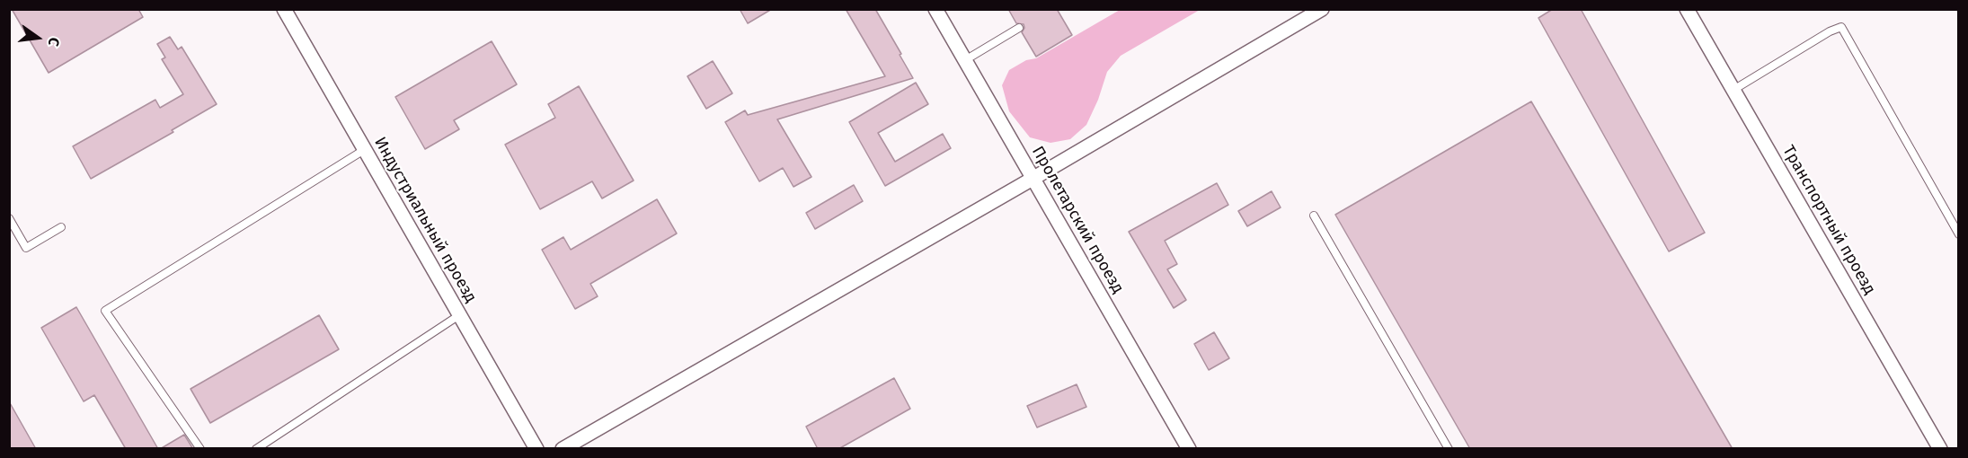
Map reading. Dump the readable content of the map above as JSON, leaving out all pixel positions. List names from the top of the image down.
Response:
{
  "streets": {
    "street": ["Индустриальный проезд", "Пролетарский проезд", "Транспортный проезд"]
  },
  "north": "right"
}
